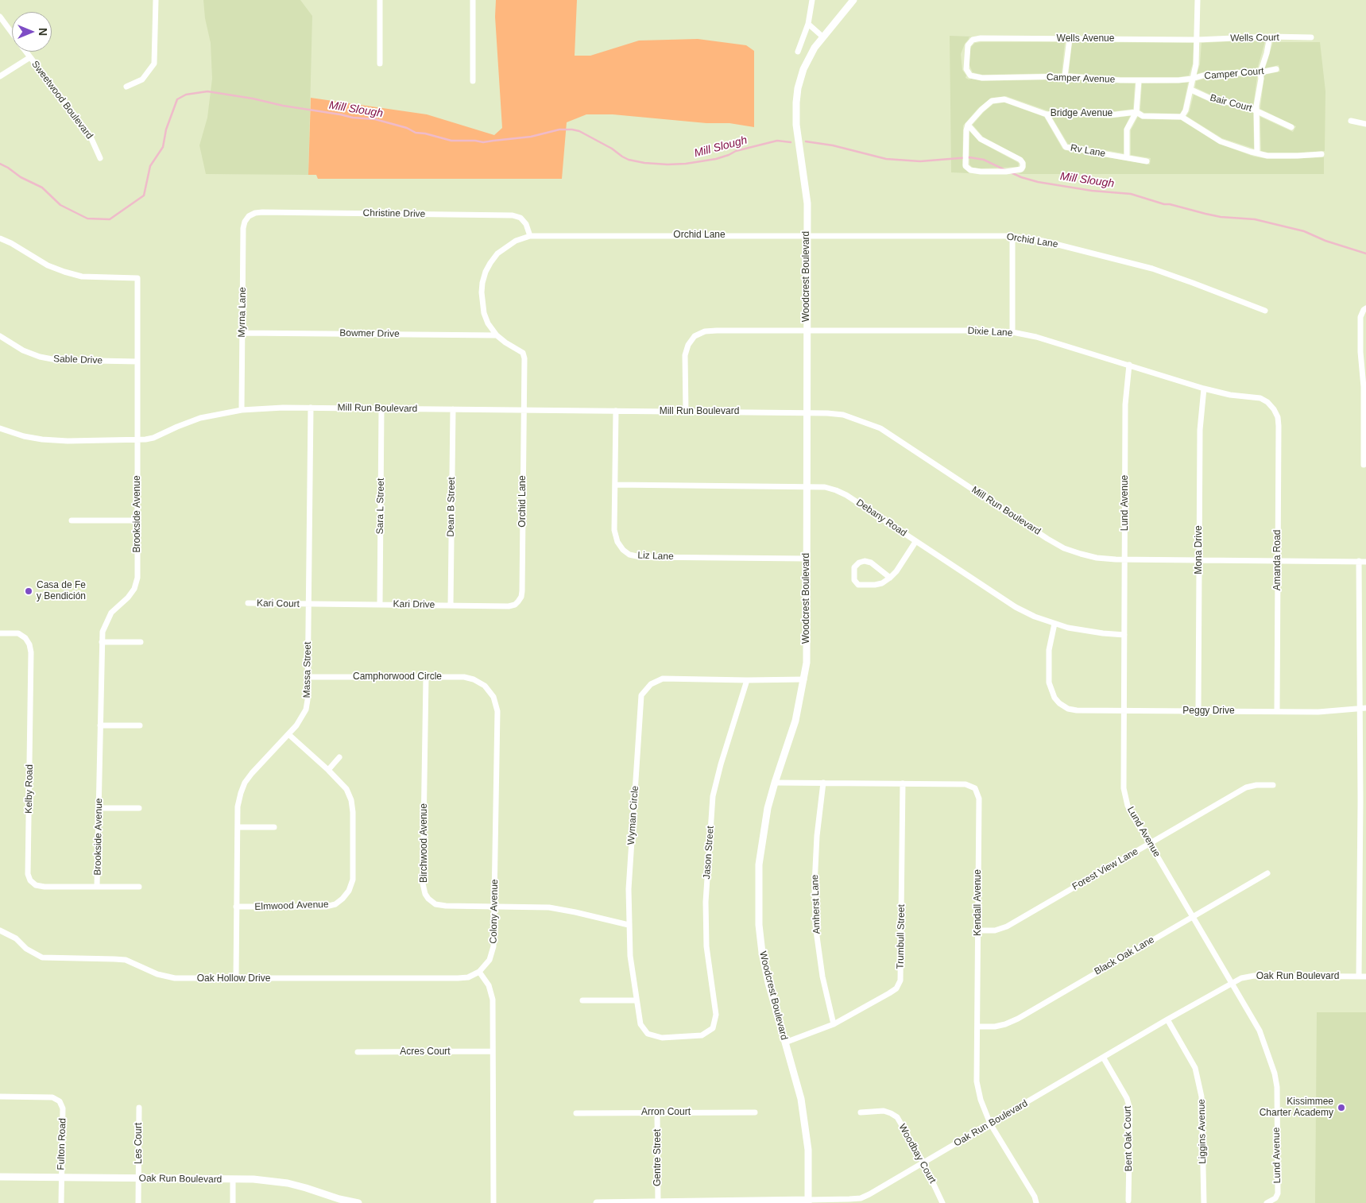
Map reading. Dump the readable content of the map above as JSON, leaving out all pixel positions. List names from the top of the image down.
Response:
{
  "streets": {
    "street": [
      "Wells Court",
      "Wells Avenue",
      "Camper Court",
      "Camper Avenue",
      "Sweetwood Boulevard",
      "Bair Court",
      "Bridge Avenue",
      "Rv Lane",
      "Christine Drive",
      "Orchid Lane",
      "Woodcrest Boulevard",
      "Myrna Lane",
      "Dixie Lane",
      "Bowmer Drive",
      "Sable Drive",
      "Mill Run Boulevard",
      "Lund Avenue",
      "Sara L Street",
      "Dean B Street",
      "Brookside Avenue",
      "Debany Road",
      "Mona Drive",
      "Liz Lane",
      "Amanda Road",
      "Kari Court",
      "Kari Drive",
      "Massa Street",
      "Camphorwood Circle",
      "Peggy Drive",
      "Kelby Road",
      "Wyman Circle",
      "Birchwood Avenue",
      "Jason Street",
      "Forest View Lane",
      "Kendall Avenue",
      "Amherst Lane",
      "Elmwood Avenue",
      "Colony Avenue",
      "Trumbull Street",
      "Black Oak Lane",
      "Oak Run Boulevard",
      "Oak Hollow Drive",
      "Acres Court",
      "Arron Court",
      "Liggins Avenue",
      "Bent Oak Court",
      "Les Court",
      "Fulton Road",
      "Woodbay Court",
      "Gentre Street"
    ]
  },
  "crossings": [
    ["Wells Court", "Wells Avenue"],
    ["Wells Avenue", "Camper Avenue"],
    ["Camper Court", "Camper Avenue"],
    ["Bridge Avenue", "Rv Lane"],
    ["Christine Drive", "Orchid Lane"],
    ["Christine Drive", "Myrna Lane"],
    ["Orchid Lane", "Woodcrest Boulevard"],
    ["Orchid Lane", "Bowmer Drive"],
    ["Orchid Lane", "Mill Run Boulevard"],
    ["Orchid Lane", "Kari Drive"],
    ["Woodcrest Boulevard", "Dixie Lane"],
    ["Woodcrest Boulevard", "Mill Run Boulevard"],
    ["Woodcrest Boulevard", "Debany Road"],
    ["Woodcrest Boulevard", "Liz Lane"],
    ["Woodcrest Boulevard", "Wyman Circle"],
    ["Woodcrest Boulevard", "Kendall Avenue"],
    ["Woodcrest Boulevard", "Trumbull Street"],
    ["Woodcrest Boulevard", "Oak Run Boulevard"],
    ["Myrna Lane", "Bowmer Drive"],
    ["Myrna Lane", "Mill Run Boulevard"],
    ["Dixie Lane", "Mill Run Boulevard"],
    ["Dixie Lane", "Lund Avenue"],
    ["Dixie Lane", "Mona Drive"],
    ["Dixie Lane", "Amanda Road"],
    ["Sable Drive", "Brookside Avenue"],
    ["Mill Run Boulevard", "Lund Avenue"],
    ["Mill Run Boulevard", "Sara L Street"],
    ["Mill Run Boulevard", "Dean B Street"],
    ["Mill Run Boulevard", "Brookside Avenue"],
    ["Mill Run Boulevard", "Mona Drive"],
    ["Mill Run Boulevard", "Liz Lane"],
    ["Mill Run Boulevard", "Amanda Road"],
    ["Mill Run Boulevard", "Massa Street"],
    ["Lund Avenue", "Debany Road"],
    ["Lund Avenue", "Peggy Drive"],
    ["Lund Avenue", "Forest View Lane"],
    ["Lund Avenue", "Black Oak Lane"],
    ["Lund Avenue", "Oak Run Boulevard"],
    ["Sara L Street", "Kari Drive"],
    ["Dean B Street", "Kari Drive"],
    ["Brookside Avenue", "Kelby Road"],
    ["Debany Road", "Liz Lane"],
    ["Debany Road", "Peggy Drive"],
    ["Mona Drive", "Peggy Drive"],
    ["Amanda Road", "Peggy Drive"],
    ["Kari Court", "Kari Drive"],
    ["Kari Court", "Massa Street"],
    ["Kari Drive", "Massa Street"],
    ["Massa Street", "Camphorwood Circle"],
    ["Massa Street", "Elmwood Avenue"],
    ["Massa Street", "Oak Hollow Drive"],
    ["Camphorwood Circle", "Birchwood Avenue"],
    ["Camphorwood Circle", "Colony Avenue"],
    ["Wyman Circle", "Birchwood Avenue"],
    ["Wyman Circle", "Jason Street"],
    ["Birchwood Avenue", "Colony Avenue"],
    ["Forest View Lane", "Kendall Avenue"],
    ["Kendall Avenue", "Amherst Lane"],
    ["Kendall Avenue", "Trumbull Street"],
    ["Kendall Avenue", "Black Oak Lane"],
    ["Kendall Avenue", "Oak Run Boulevard"],
    ["Amherst Lane", "Trumbull Street"],
    ["Colony Avenue", "Oak Hollow Drive"],
    ["Oak Run Boulevard", "Liggins Avenue"],
    ["Oak Run Boulevard", "Bent Oak Court"],
    ["Oak Run Boulevard", "Les Court"],
    ["Oak Run Boulevard", "Fulton Road"],
    ["Oak Run Boulevard", "Woodbay Court"],
    ["Oak Run Boulevard", "Gentre Street"],
    ["Arron Court", "Gentre Street"]
  ],
  "water": ["Mill Slough"],
  "places": ["Casa de Fe y Bendición", "Kissimmee Charter Academy"],
  "north": "right"
}
